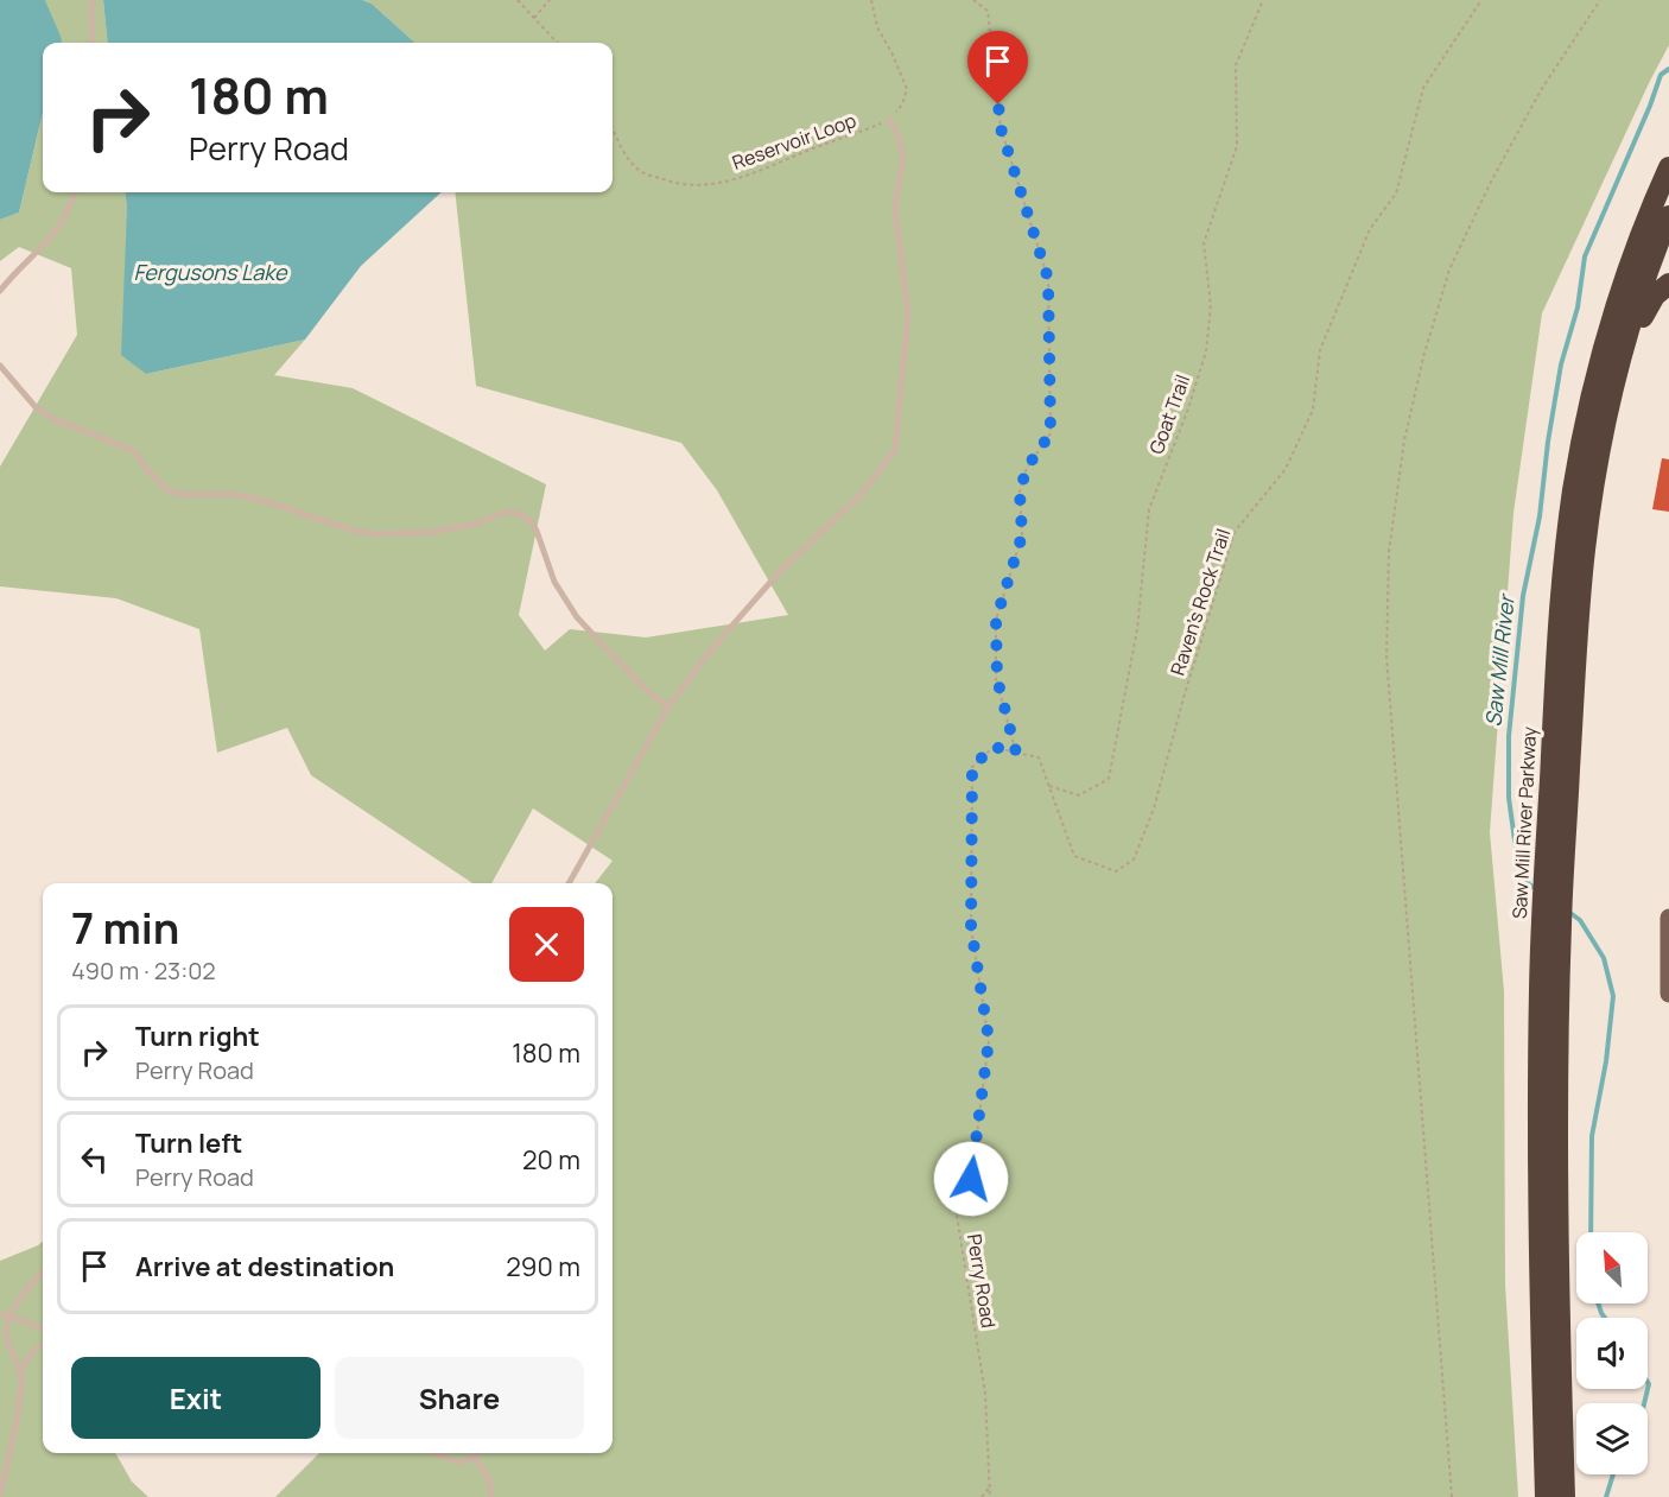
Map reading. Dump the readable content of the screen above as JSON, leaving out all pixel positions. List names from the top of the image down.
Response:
{
  "streets": {
    "highway": ["Saw Mill River Parkway"],
    "path": [
      "Reservoir Loop",
      "Goat Trail",
      "Raven's Rock Trail",
      "Perry Road"
    ]
  },
  "crossings": [
    ["Goat Trail", "Raven's Rock Trail"],
    ["Raven's Rock Trail", "Perry Road"]
  ],
  "water": ["Fergusons Lake", "Saw Mill River"],
  "north": "top left",
  "page": {
    "turn": ["180 m", "Perry Road"],
    "heading": ["7 min", "490 m · 23:02"],
    "list": [
      {
        "name": "Turn right",
        "note": "Perry Road",
        "value": "180 m"
      },
      {
        "name": "Turn left",
        "note": "Perry Road",
        "value": "20 m"
      },
      {
        "name": "Arrive at destination",
        "value": "290 m"
      }
    ],
    "buttons": ["Exit", "Share"]
  }
}
